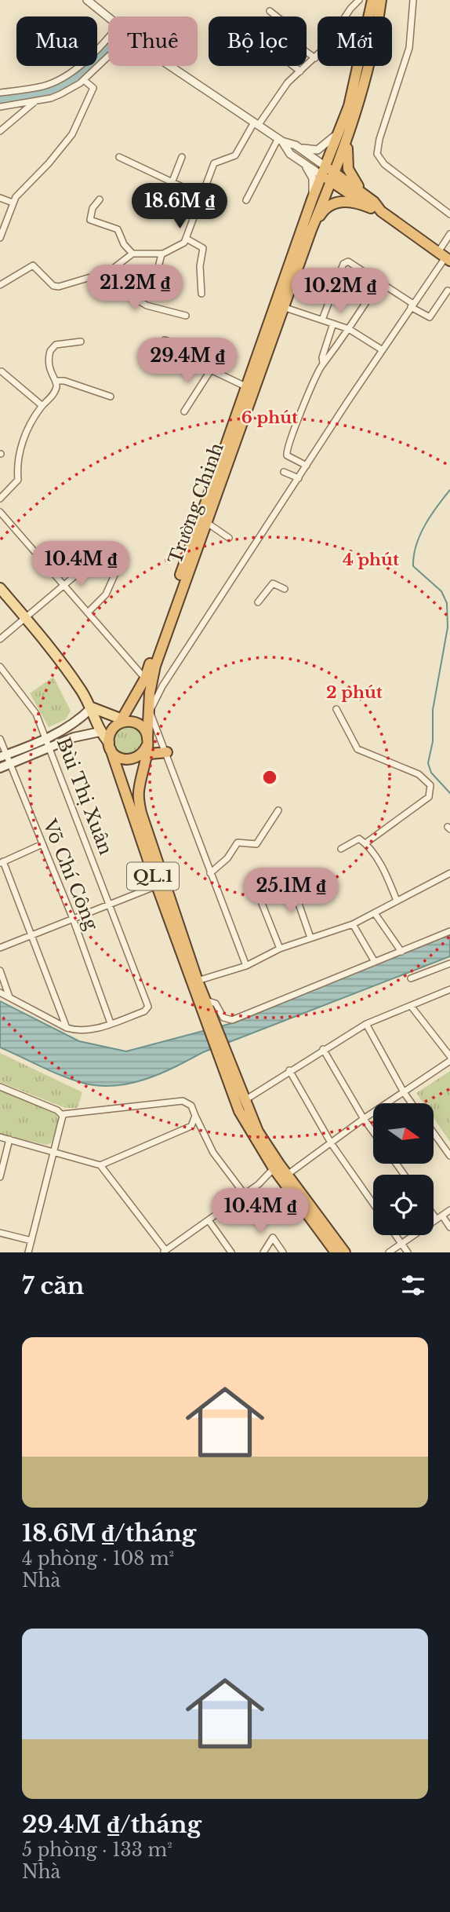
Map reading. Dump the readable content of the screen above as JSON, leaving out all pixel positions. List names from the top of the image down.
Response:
{
  "streets": {
    "highway": ["Trường Chinh", "QL.1"],
    "street": ["Bùi Thị Xuân", "Võ Chí Công"]
  },
  "crossings": [
    ["Trường Chinh", "QL.1"],
    ["Bùi Thị Xuân", "Võ Chí Công"]
  ],
  "north": "right",
  "page": {
    "chip": [
      "Mua",
      "Thuê",
      "Bộ lọc",
      "Mới"
    ],
    "price": [
      "18.6M ₫",
      "21.2M ₫",
      "10.2M ₫",
      "29.4M ₫",
      "10.4M ₫",
      "25.1M ₫",
      "10.4M ₫"
    ],
    "heading": "7 căn",
    "list": [
      {
        "name": "18.6M ₫/tháng",
        "note": "4 phòng · 108 m² · Nhà"
      },
      {
        "name": "29.4M ₫/tháng",
        "note": "5 phòng · 133 m² · Nhà"
      }
    ]
  },
  "rings": ["6 phút", "4 phút", "2 phút"]
}
